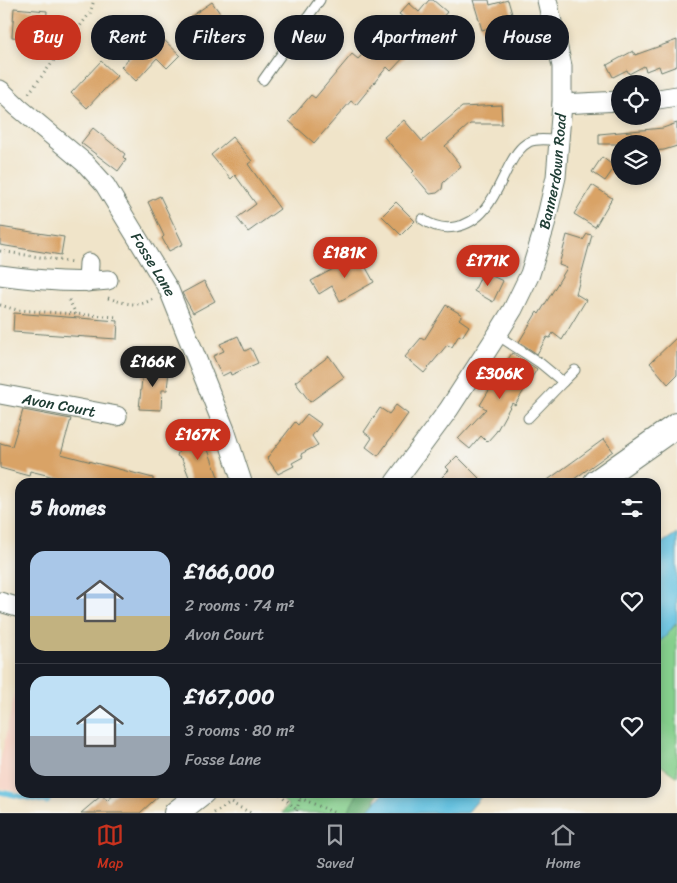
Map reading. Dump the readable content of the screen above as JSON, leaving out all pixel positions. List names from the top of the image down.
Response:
{
  "streets": {
    "street": ["Bannerdown Road", "Fosse Lane", "Avon Court"]
  },
  "page": {
    "chip": [
      "Buy",
      "Rent",
      "Filters",
      "New",
      "Apartment",
      "House"
    ],
    "price": [
      "£181K",
      "£171K",
      "£166K",
      "£306K",
      "£167K"
    ],
    "heading": "5 homes",
    "list": [
      {
        "name": "£166,000",
        "note": "2 rooms · 74 m² · Avon Court"
      },
      {
        "name": "£167,000",
        "note": "3 rooms · 80 m² · Fosse Lane"
      }
    ],
    "tabs": ["Map", "Saved", "Home"]
  }
}
